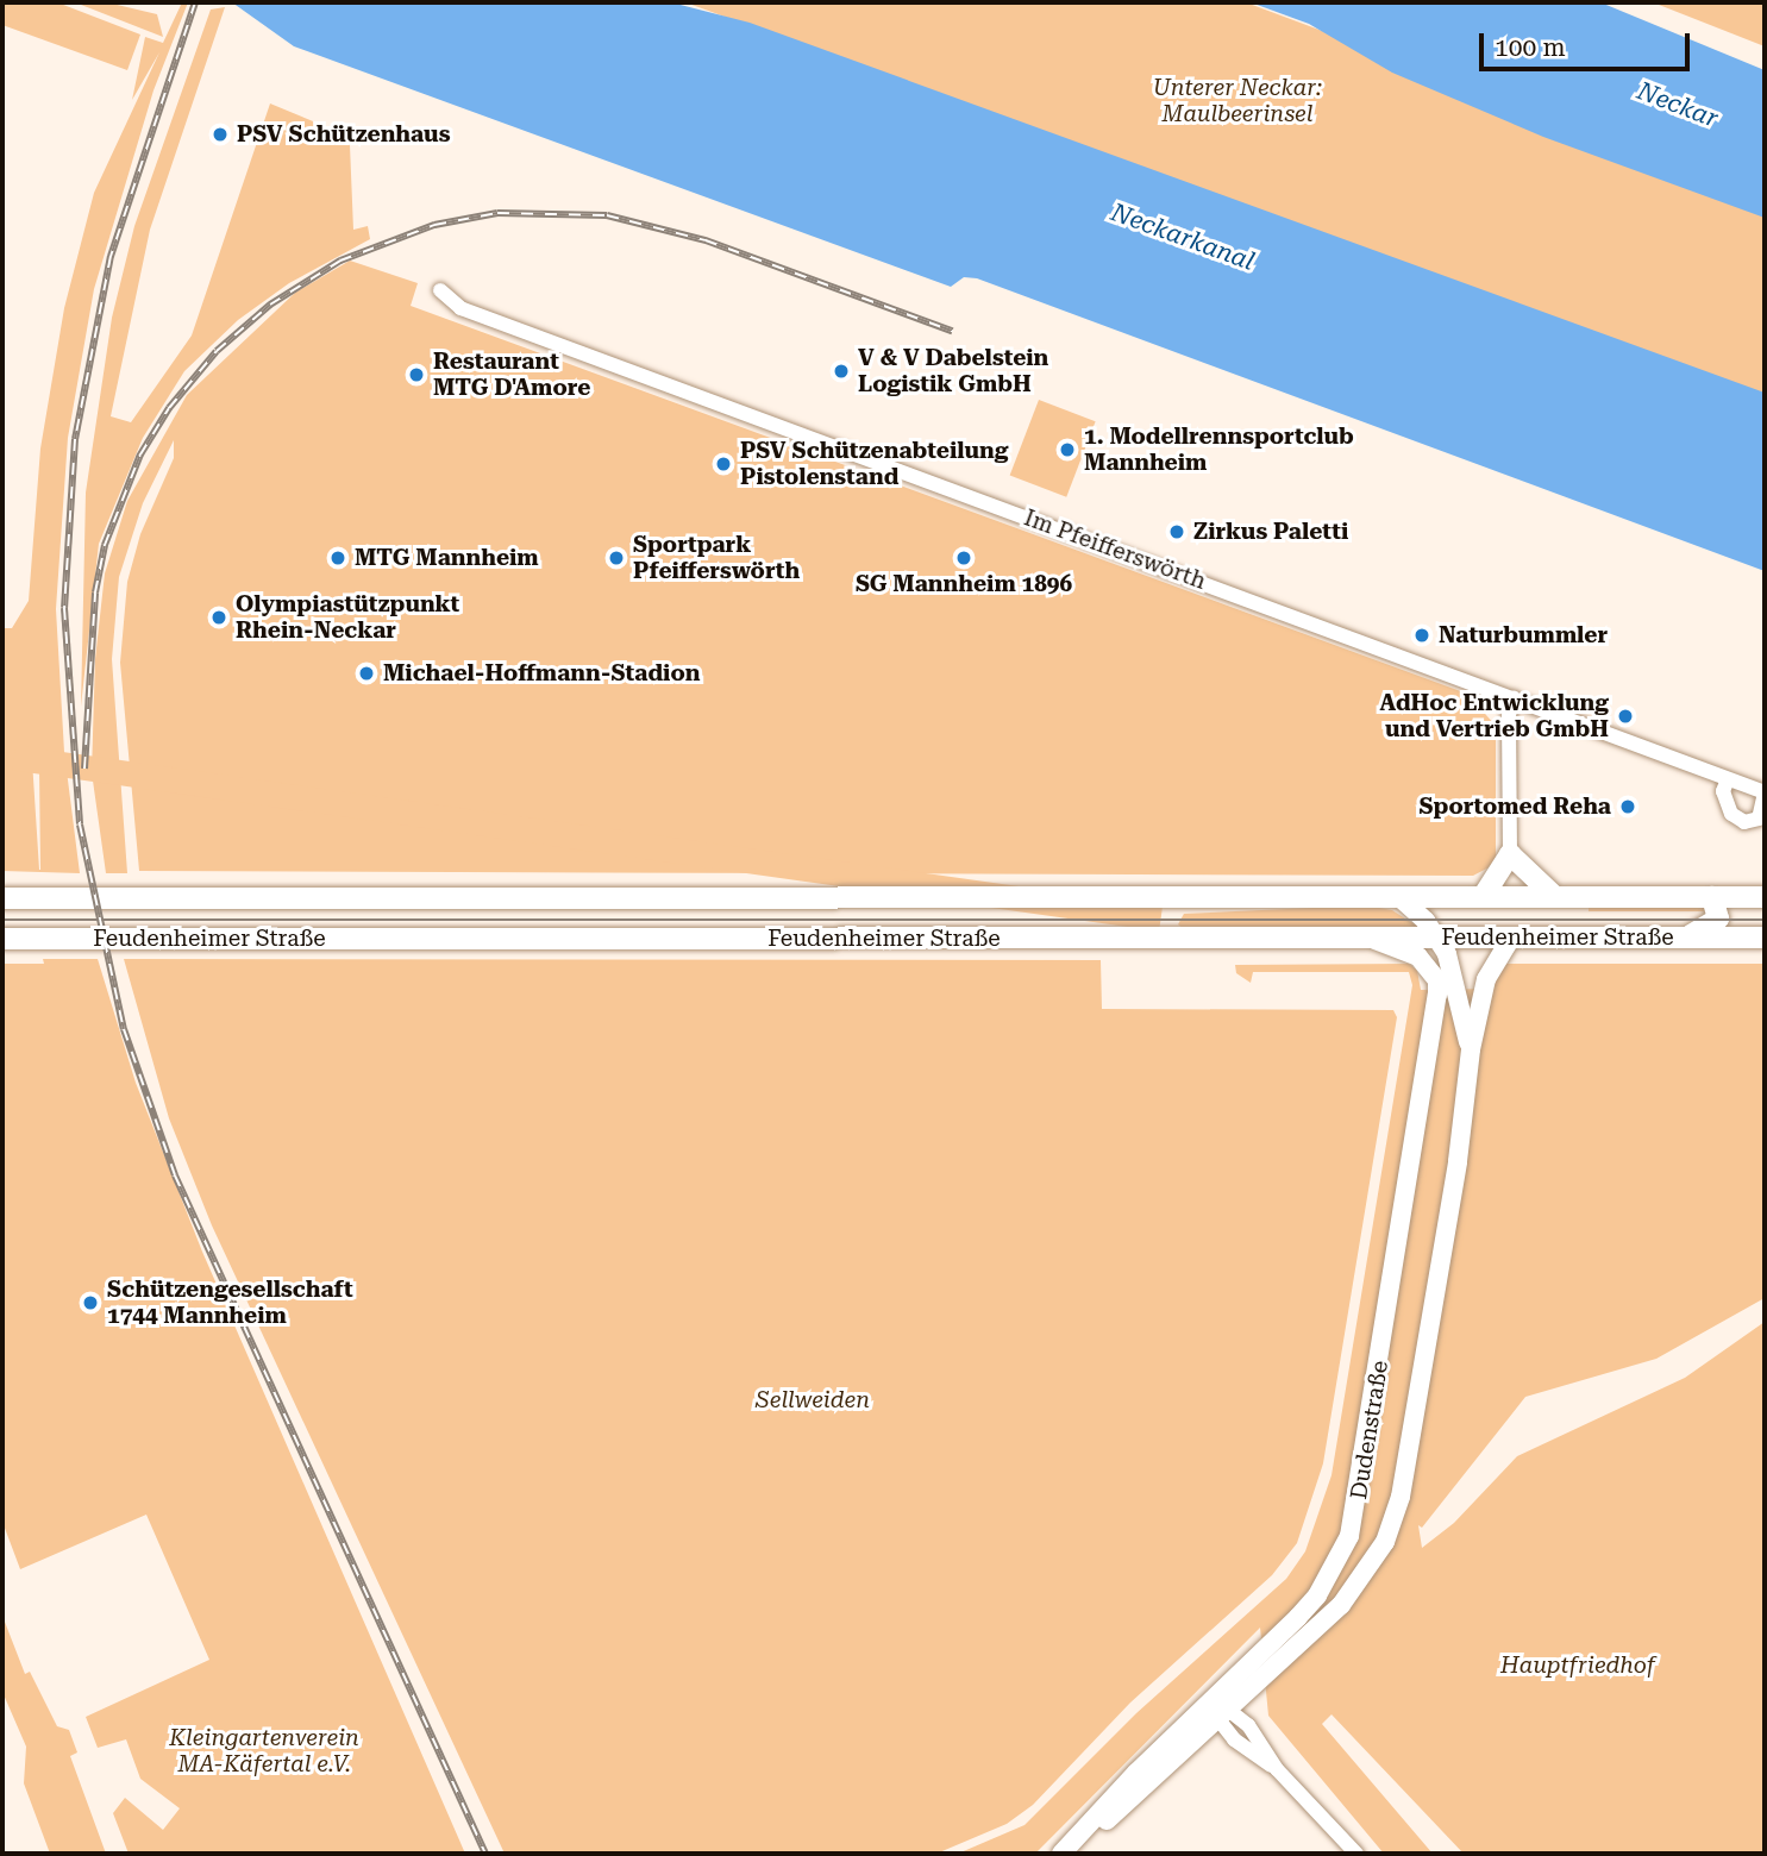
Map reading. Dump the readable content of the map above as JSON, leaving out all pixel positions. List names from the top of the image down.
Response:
{
  "streets": {
    "main road": ["Feudenheimer Straße"],
    "street": ["Im Pfeifferswörth", "Dudenstraße"]
  },
  "crossings": [
    ["Feudenheimer Straße", "Dudenstraße"]
  ],
  "water": ["Neckar", "Neckarkanal"],
  "parks": [
    "Unterer Neckar: Maulbeerinsel",
    "Sellweiden",
    "Hauptfriedhof",
    "Kleingartenverein MA-Käfertal e.V."
  ],
  "places": [
    "PSV Schützenhaus",
    "V & V Dabelstein Logistik GmbH",
    "Restaurant MTG D'Amore",
    "1. Modellrennsportclub Mannheim",
    "PSV Schützenabteilung Pistolenstand",
    "Zirkus Paletti",
    "MTG Mannheim",
    "Sportpark Pfeifferswörth",
    "SG Mannheim 1896",
    "Olympiastützpunkt Rhein-Neckar",
    "Naturbummler",
    "Michael-Hoffmann-Stadion",
    "AdHoc Entwicklung und Vertrieb GmbH",
    "Sportomed Reha",
    "Schützengesellschaft 1744 Mannheim"
  ],
  "scale_bar": "100 m"
}
